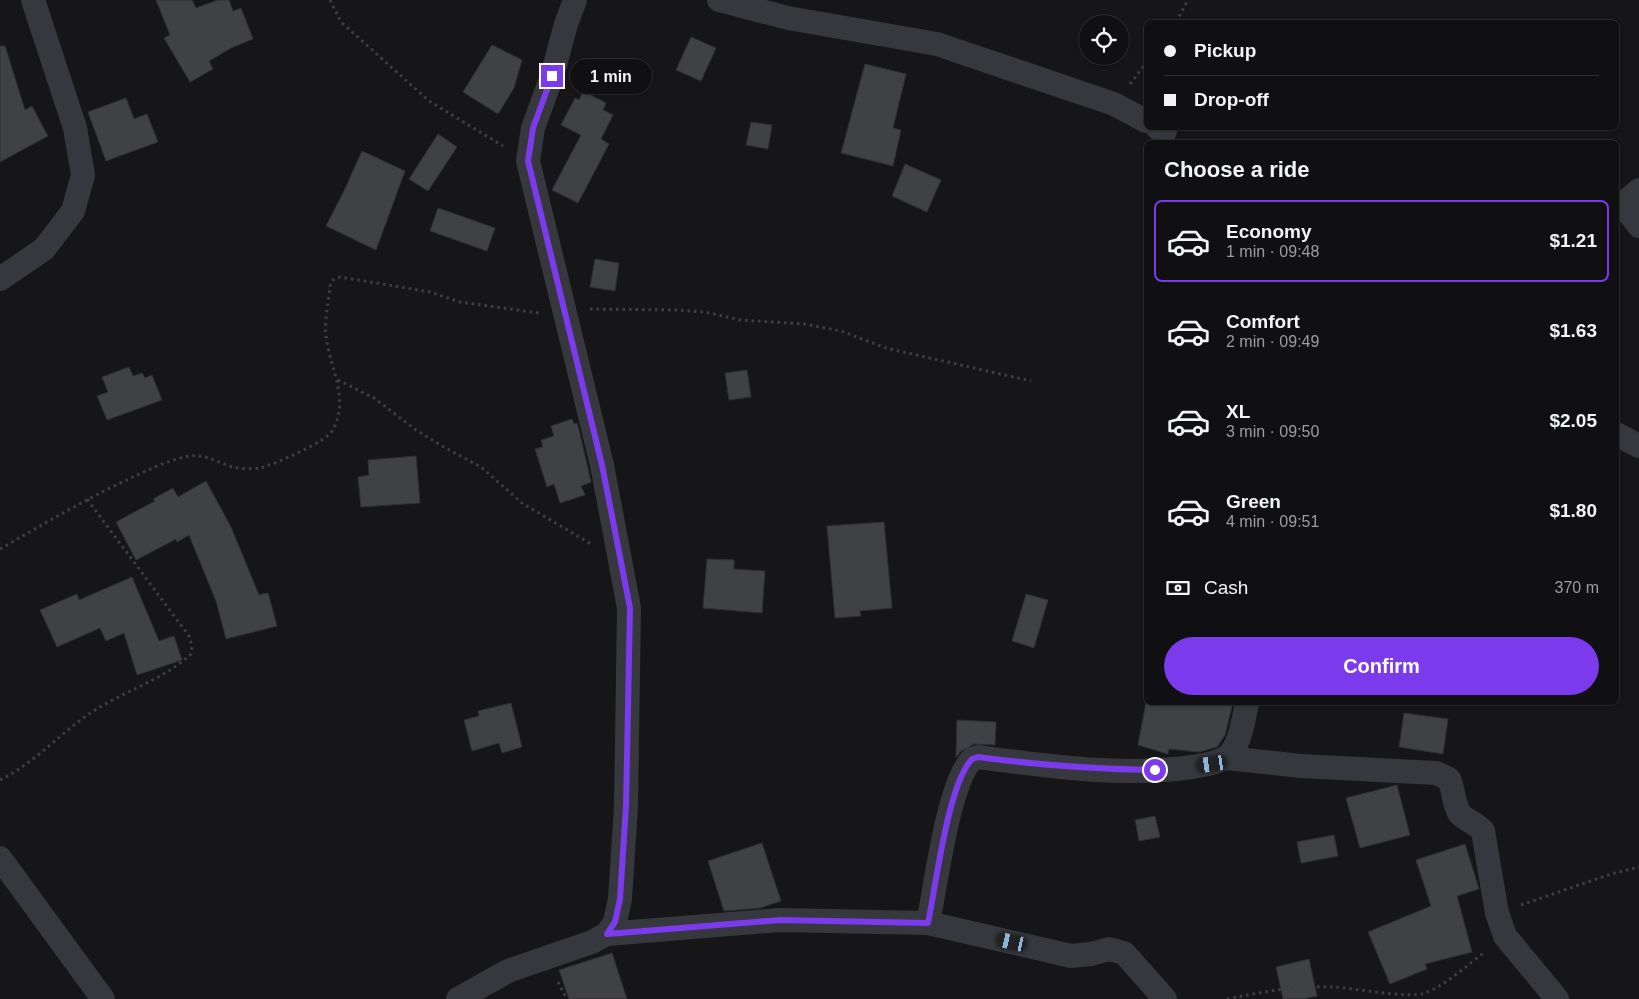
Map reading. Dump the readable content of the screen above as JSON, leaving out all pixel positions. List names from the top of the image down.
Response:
{
  "page": {
    "banner": ["Pickup", "Drop-off"],
    "bubble": "1 min",
    "heading": "Choose a ride",
    "list": [
      {
        "name": "Economy",
        "note": "1 min · 09:48",
        "value": "$1.21"
      },
      {
        "name": "Comfort",
        "note": "2 min · 09:49",
        "value": "$1.63"
      },
      {
        "name": "XL",
        "note": "3 min · 09:50",
        "value": "$2.05"
      },
      {
        "name": "Green",
        "note": "4 min · 09:51",
        "value": "$1.80"
      }
    ],
    "pay": ["Cash", "370 m"],
    "buttons": "Confirm"
  }
}
